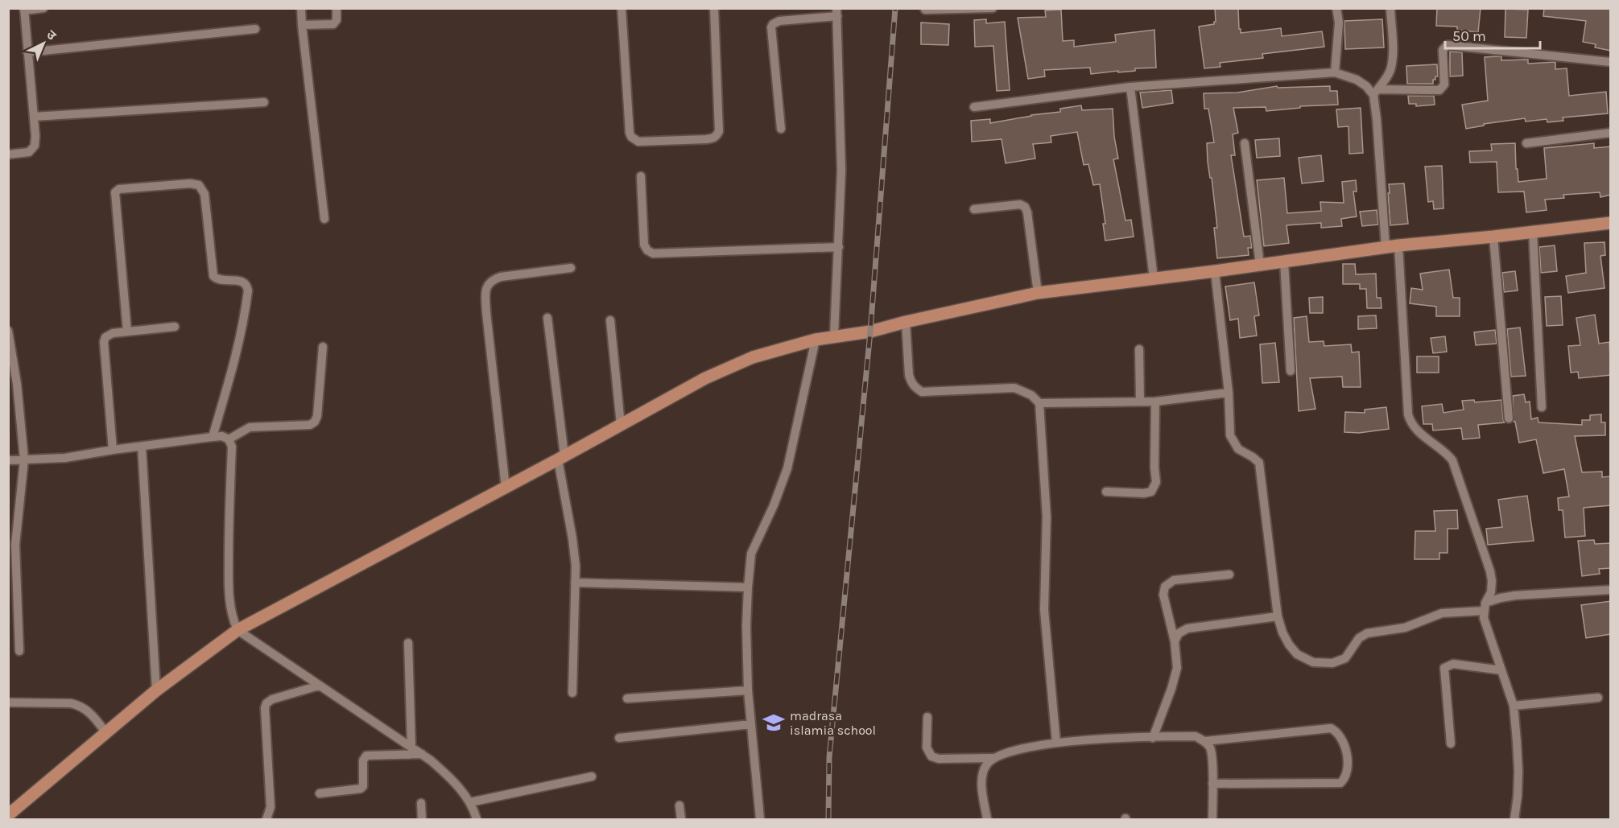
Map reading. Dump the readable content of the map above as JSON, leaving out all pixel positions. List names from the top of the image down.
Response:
{
  "places": {
    "school or university": ["madrasa islamia school"]
  },
  "scale_bar": "50 m",
  "north": "top right"
}
